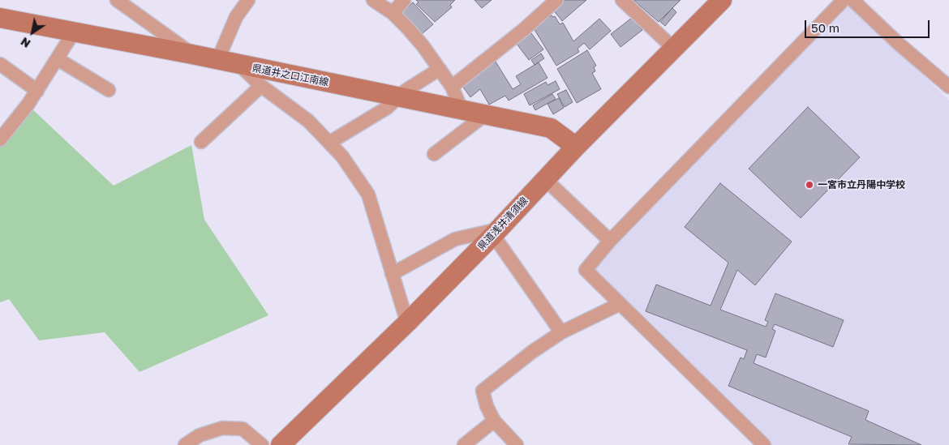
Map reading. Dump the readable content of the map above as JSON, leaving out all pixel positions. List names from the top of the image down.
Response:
{
  "streets": {
    "main road": ["県道井之口江南線", "県道浅井清須線"]
  },
  "crossings": [
    ["県道井之口江南線", "県道浅井清須線"]
  ],
  "places": ["一宮市立丹陽中学校"],
  "scale_bar": "50 m",
  "north": "bottom left"
}
